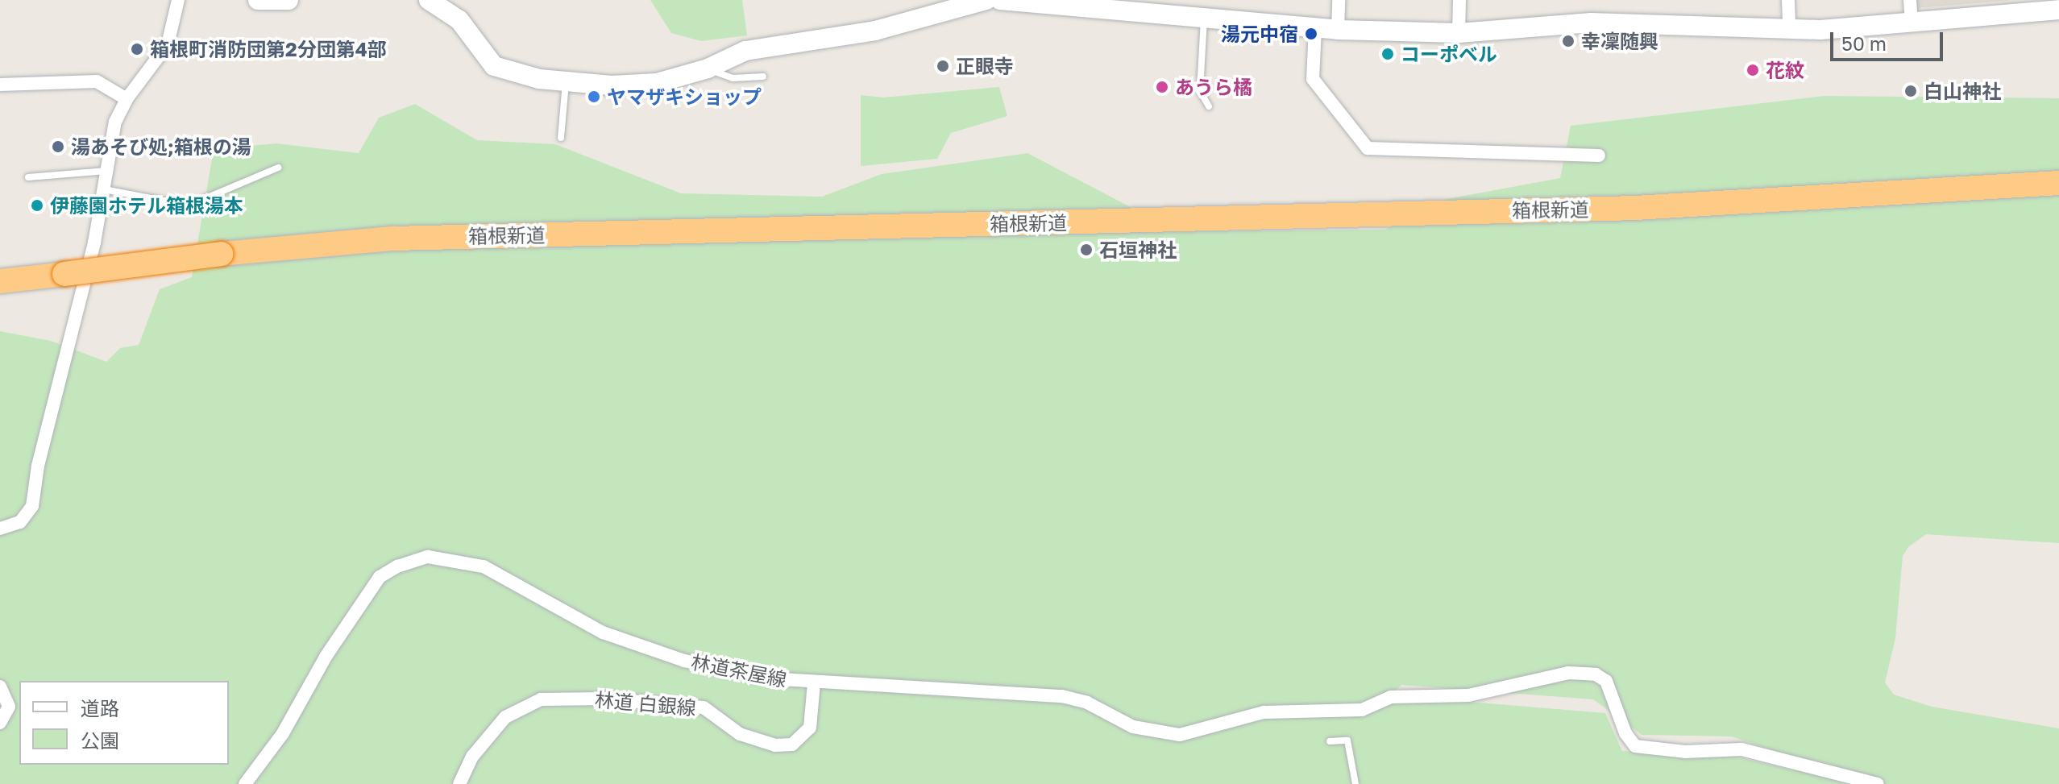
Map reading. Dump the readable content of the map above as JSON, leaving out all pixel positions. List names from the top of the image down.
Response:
{
  "streets": {
    "highway": ["箱根新道"],
    "street": ["林道茶屋線", "林道 白銀線"]
  },
  "crossings": [
    ["林道茶屋線", "林道 白銀線"]
  ],
  "places": [
    "湯元中宿",
    "幸凜随興",
    "箱根町消防団第2分団第4部",
    "コーポベル",
    "正眼寺",
    "花紋",
    "あうら橘",
    "白山神社",
    "ヤマザキショップ",
    "湯あそび処;箱根の湯",
    "伊藤園ホテル箱根湯本",
    "石垣神社"
  ],
  "legend": ["道路", "公園"],
  "scale_bar": "50 m"
}
